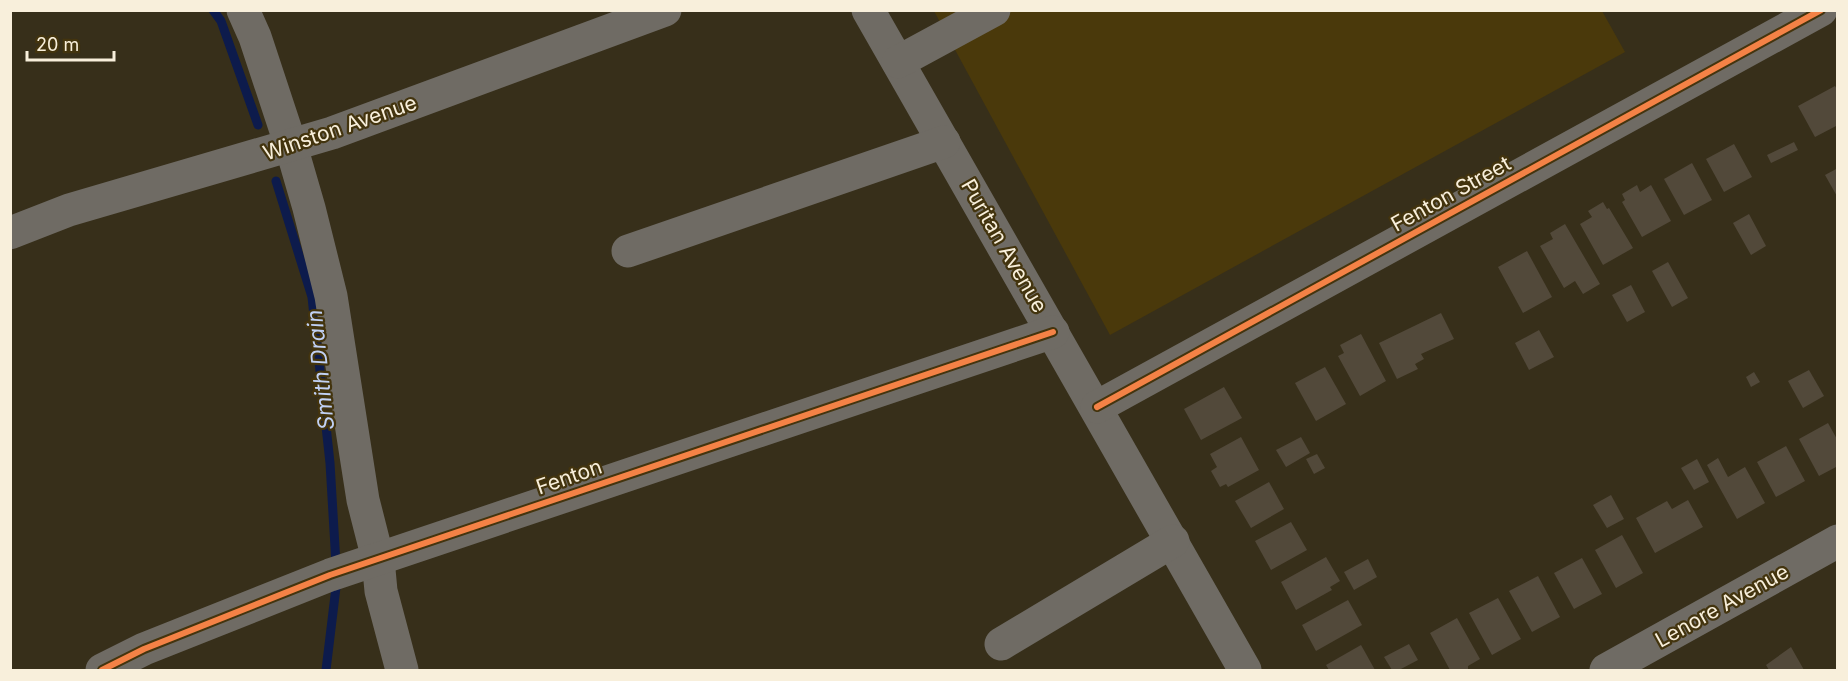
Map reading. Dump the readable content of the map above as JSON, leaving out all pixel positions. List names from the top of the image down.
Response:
{
  "streets": {
    "street": [
      "Winston Avenue",
      "Fenton Street",
      "Puritan Avenue",
      "Fenton",
      "Lenore Avenue"
    ]
  },
  "crossings": [
    ["Fenton Street", "Puritan Avenue"],
    ["Puritan Avenue", "Fenton"]
  ],
  "water": ["Smith Drain"],
  "scale_bar": "20 m"
}
